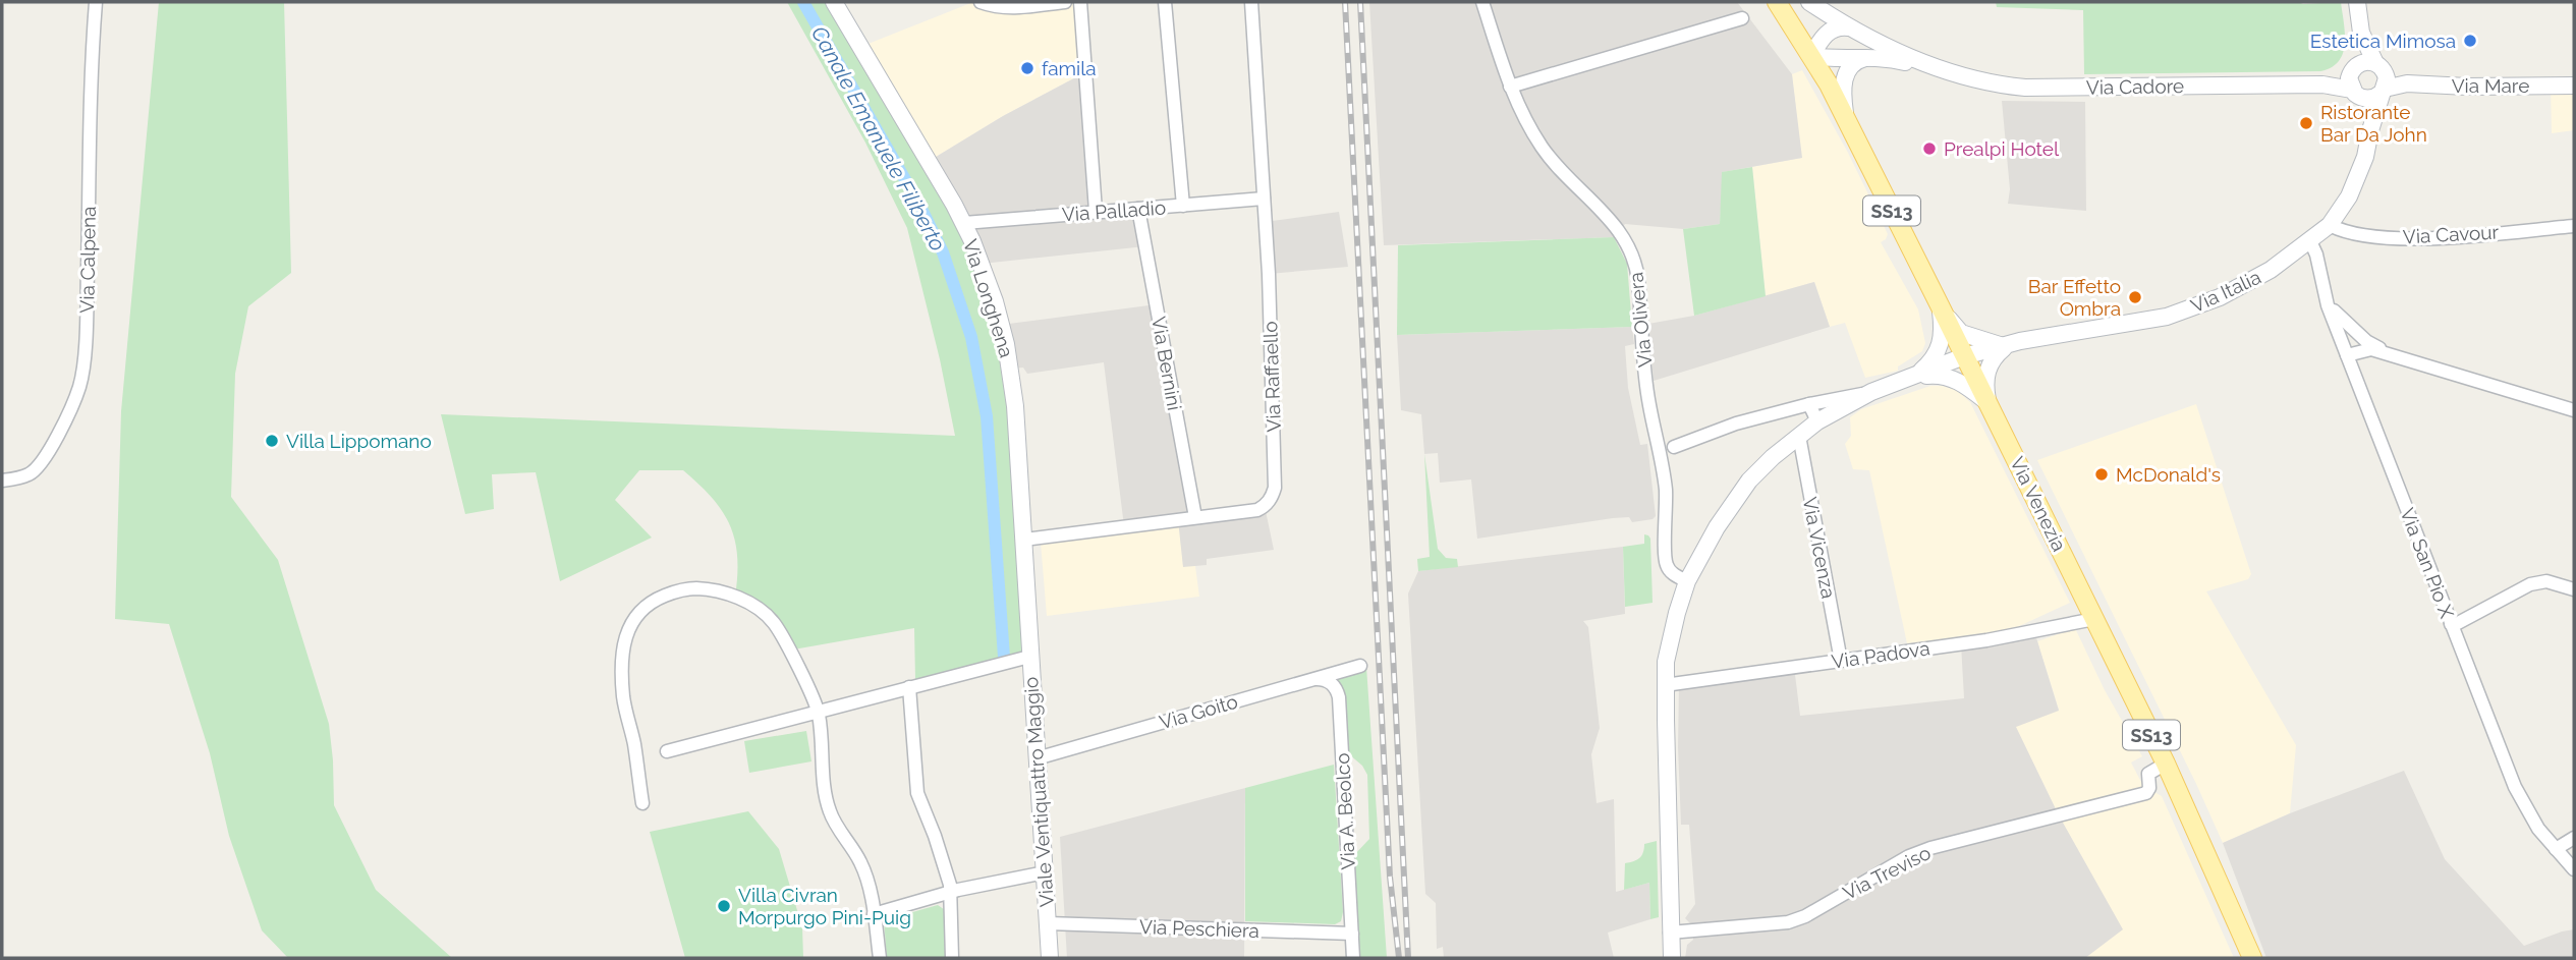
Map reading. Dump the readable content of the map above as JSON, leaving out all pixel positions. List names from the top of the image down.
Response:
{
  "streets": {
    "main road": ["SS13", "Via Venezia"],
    "street": [
      "Via Mare",
      "Via Cadore",
      "Via Palladio",
      "Via Cavour",
      "Via Calpena",
      "Via Italia",
      "Via Longhena",
      "Via Olivera",
      "Via Bernini",
      "Via Raffaello",
      "Via Vicenza",
      "Via San Pio X",
      "Via Padova",
      "Via Goito",
      "Viale Ventiquattro Maggio",
      "Via A. Beolco",
      "Via Treviso",
      "Via Peschiera"
    ]
  },
  "crossings": [
    ["Via Mare", "Via Cadore"],
    ["Via Mare", "Via Italia"],
    ["Via Cadore", "Via Italia"],
    ["Via Palladio", "Via Longhena"],
    ["Via Palladio", "Via Bernini"],
    ["Via Palladio", "Via Raffaello"],
    ["SS13", "Via Venezia"],
    ["Via Cavour", "Via Italia"],
    ["Via Italia", "Via Olivera"],
    ["Via Italia", "Via Venezia"],
    ["Via Italia", "Via Vicenza"],
    ["Via Italia", "Via San Pio X"],
    ["Via Italia", "Via Padova"],
    ["Via Italia", "Via Treviso"],
    ["Via Longhena", "Via Raffaello"],
    ["Via Longhena", "Viale Ventiquattro Maggio"],
    ["Via Bernini", "Via Raffaello"],
    ["Via Venezia", "Via Padova"],
    ["Via Venezia", "Via Treviso"],
    ["Via Vicenza", "Via Padova"],
    ["Via Goito", "Viale Ventiquattro Maggio"],
    ["Via Goito", "Via A. Beolco"],
    ["Viale Ventiquattro Maggio", "Via Peschiera"],
    ["Via A. Beolco", "Via Peschiera"]
  ],
  "water": ["Canale Emanuele Filiberto"],
  "places": [
    "Estetica Mimosa",
    "famila",
    "Ristorante Bar Da John",
    "Prealpi Hotel",
    "Bar Effetto Ombra",
    "Villa Lippomano",
    "McDonald's",
    "Villa Civran Morpurgo Pini-Puig"
  ]
}
